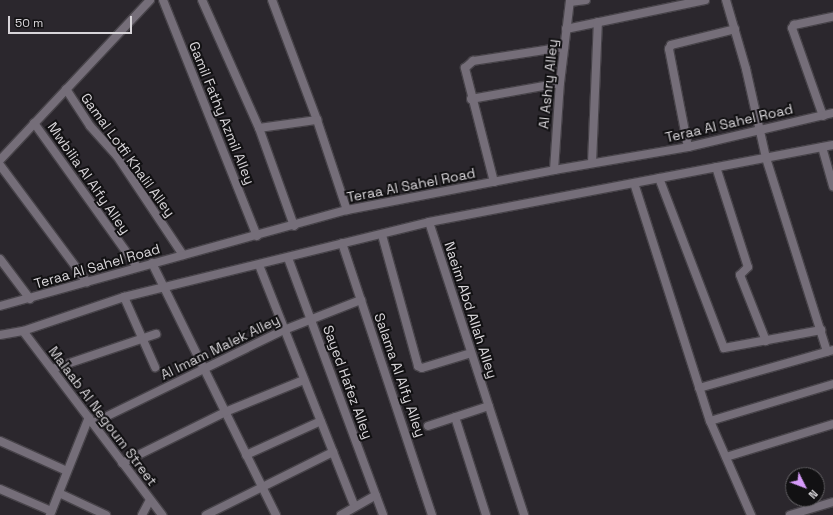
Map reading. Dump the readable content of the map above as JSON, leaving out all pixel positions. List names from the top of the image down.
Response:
{
  "streets": {
    "street": [
      "Al Ashry Alley",
      "Gamil Fathy Azmil Alley",
      "Teraa Al Sahel Road",
      "Gamal Lotfi Khalil Alley",
      "Mwbilia Al Alfy Alley",
      "Naeim Abd Allah Alley",
      "Al Imam Malek Alley",
      "Salama Al Alfy Alley",
      "Sayed Hafez Alley",
      "Malaab Al Negoum Street"
    ]
  },
  "crossings": [
    ["Al Ashry Alley", "Teraa Al Sahel Road"],
    ["Gamil Fathy Azmil Alley", "Teraa Al Sahel Road"],
    ["Teraa Al Sahel Road", "Gamal Lotfi Khalil Alley"],
    ["Teraa Al Sahel Road", "Mwbilia Al Alfy Alley"],
    ["Al Imam Malek Alley", "Salama Al Alfy Alley"],
    ["Al Imam Malek Alley", "Sayed Hafez Alley"],
    ["Al Imam Malek Alley", "Malaab Al Negoum Street"]
  ],
  "scale_bar": "50 m",
  "north": "bottom right"
}
